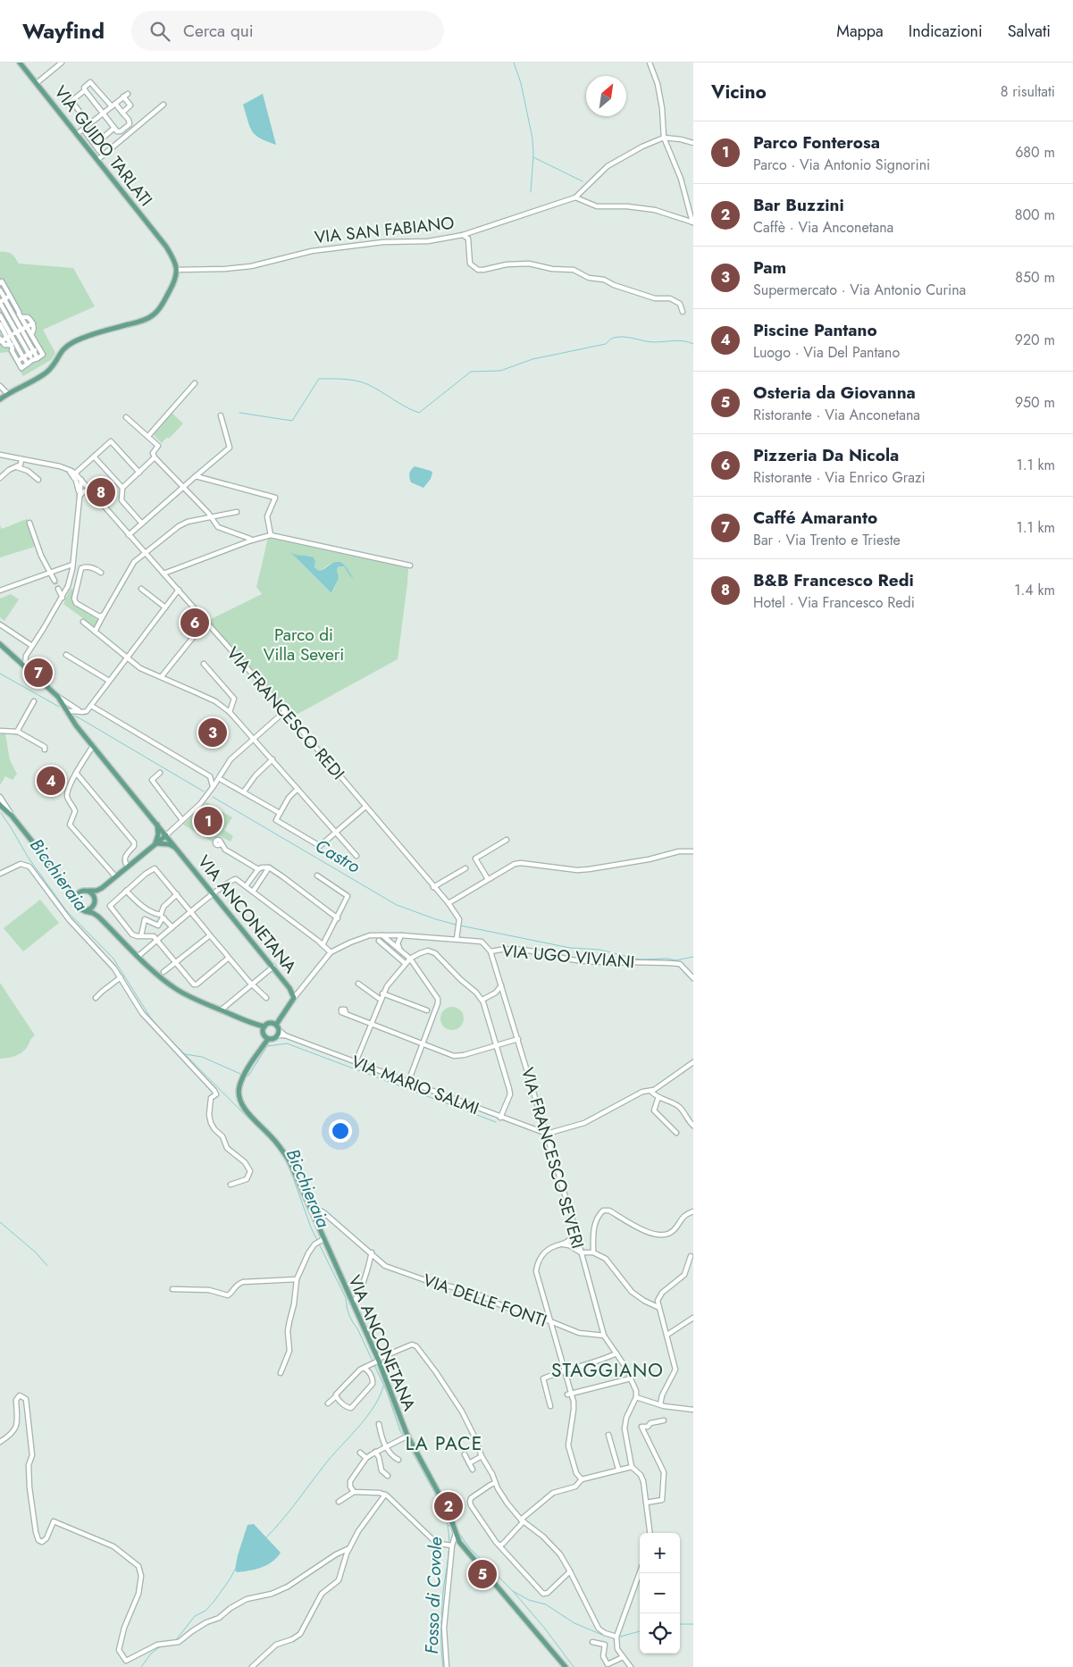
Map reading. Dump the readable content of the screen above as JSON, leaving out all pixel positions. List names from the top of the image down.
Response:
{
  "streets": {
    "main road": ["VIA GUIDO TARLATI", "VIA ANCONETANA"],
    "street": [
      "VIA SAN FABIANO",
      "VIA FRANCESCO REDI",
      "VIA UGO VIVIANI",
      "VIA MARIO SALMI",
      "VIA FRANCESCO SEVERI",
      "VIA DELLE FONTI"
    ]
  },
  "crossings": [
    ["VIA ANCONETANA", "VIA MARIO SALMI"],
    ["VIA ANCONETANA", "VIA DELLE FONTI"],
    ["VIA UGO VIVIANI", "VIA FRANCESCO SEVERI"],
    ["VIA MARIO SALMI", "VIA FRANCESCO SEVERI"],
    ["VIA FRANCESCO SEVERI", "VIA DELLE FONTI"]
  ],
  "districts": ["STAGGIANO", "LA PACE"],
  "water": ["Castro", "Bicchieraia", "Fosso di Covole"],
  "parks": ["Parco di Villa Severi"],
  "north": "top right",
  "page": {
    "header": "Wayfind",
    "search": "Cerca qui",
    "nav": ["Mappa", "Indicazioni", "Salvati"],
    "heading": ["Vicino", "8 risultati"],
    "list": [
      {
        "mark": "1",
        "name": "Parco Fonterosa",
        "note": "Parco · Via Antonio Signorini",
        "value": "680 m"
      },
      {
        "mark": "2",
        "name": "Bar Buzzini",
        "note": "Caffè · Via Anconetana",
        "value": "800 m"
      },
      {
        "mark": "3",
        "name": "Pam",
        "note": "Supermercato · Via Antonio Curina",
        "value": "850 m"
      },
      {
        "mark": "4",
        "name": "Piscine Pantano",
        "note": "Luogo · Via Del Pantano",
        "value": "920 m"
      },
      {
        "mark": "5",
        "name": "Osteria da Giovanna",
        "note": "Ristorante · Via Anconetana",
        "value": "950 m"
      },
      {
        "mark": "6",
        "name": "Pizzeria Da Nicola",
        "note": "Ristorante · Via Enrico Grazi",
        "value": "1.1 km"
      },
      {
        "mark": "7",
        "name": "Caffé Amaranto",
        "note": "Bar · Via Trento e Trieste",
        "value": "1.1 km"
      },
      {
        "mark": "8",
        "name": "B&B Francesco Redi",
        "note": "Hotel · Via Francesco Redi",
        "value": "1.4 km"
      }
    ],
    "pins": [
      "8",
      "6",
      "7",
      "3",
      "4",
      "1",
      "2",
      "5"
    ],
    "map_buttons": ["+", "−"]
  }
}
